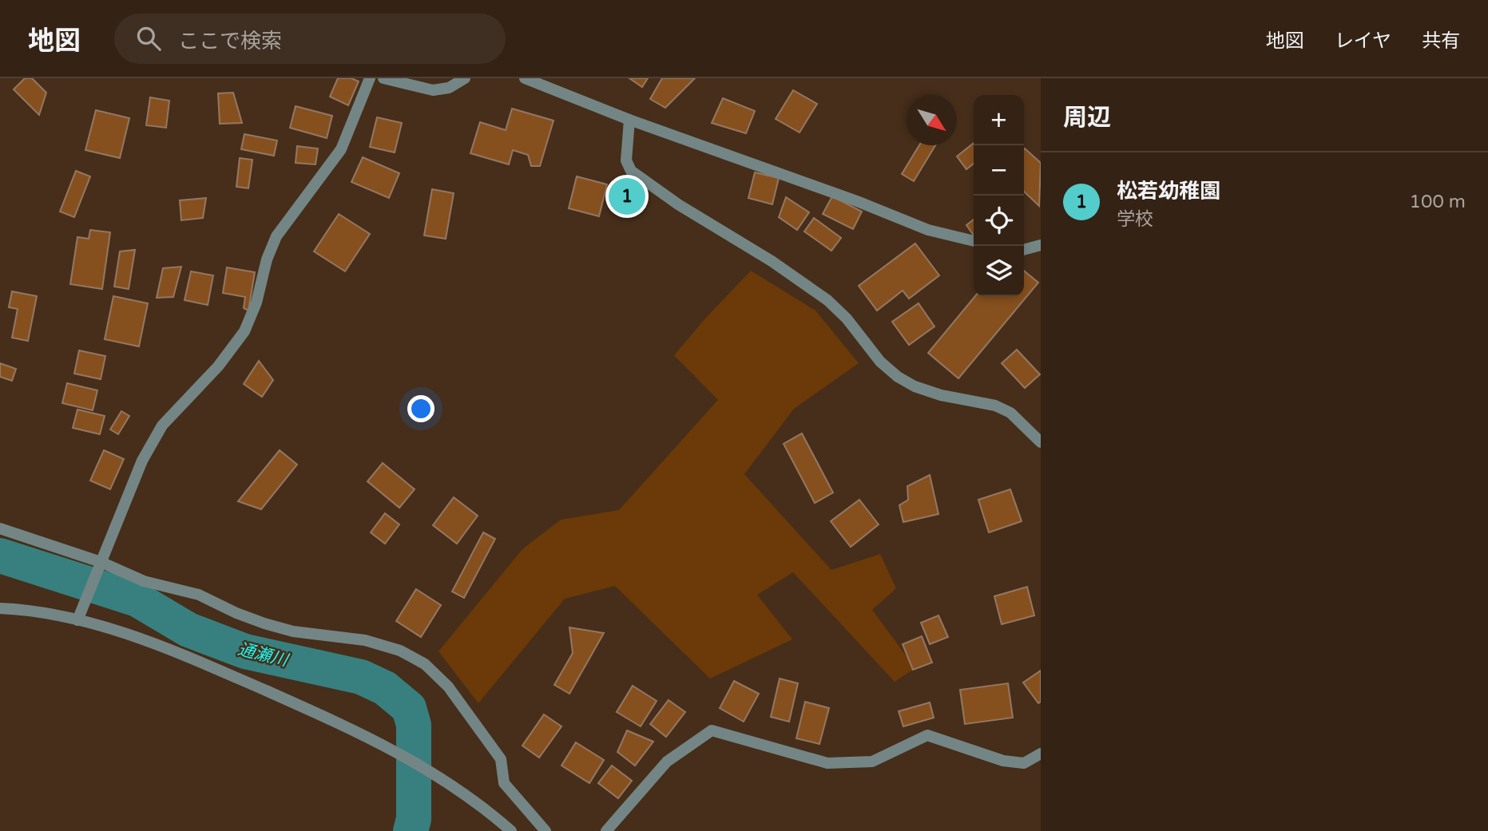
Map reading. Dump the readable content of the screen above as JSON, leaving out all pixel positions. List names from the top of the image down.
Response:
{
  "water": ["通瀬川"],
  "north": "bottom right",
  "page": {
    "header": "地図",
    "search": "ここで検索",
    "nav": ["地図", "レイヤ", "共有"],
    "heading": "周辺",
    "map_buttons": ["+", "−"],
    "list": [
      {
        "mark": "1",
        "name": "松若幼稚園",
        "note": "学校",
        "value": "100 m"
      }
    ],
    "pins": "1"
  }
}
